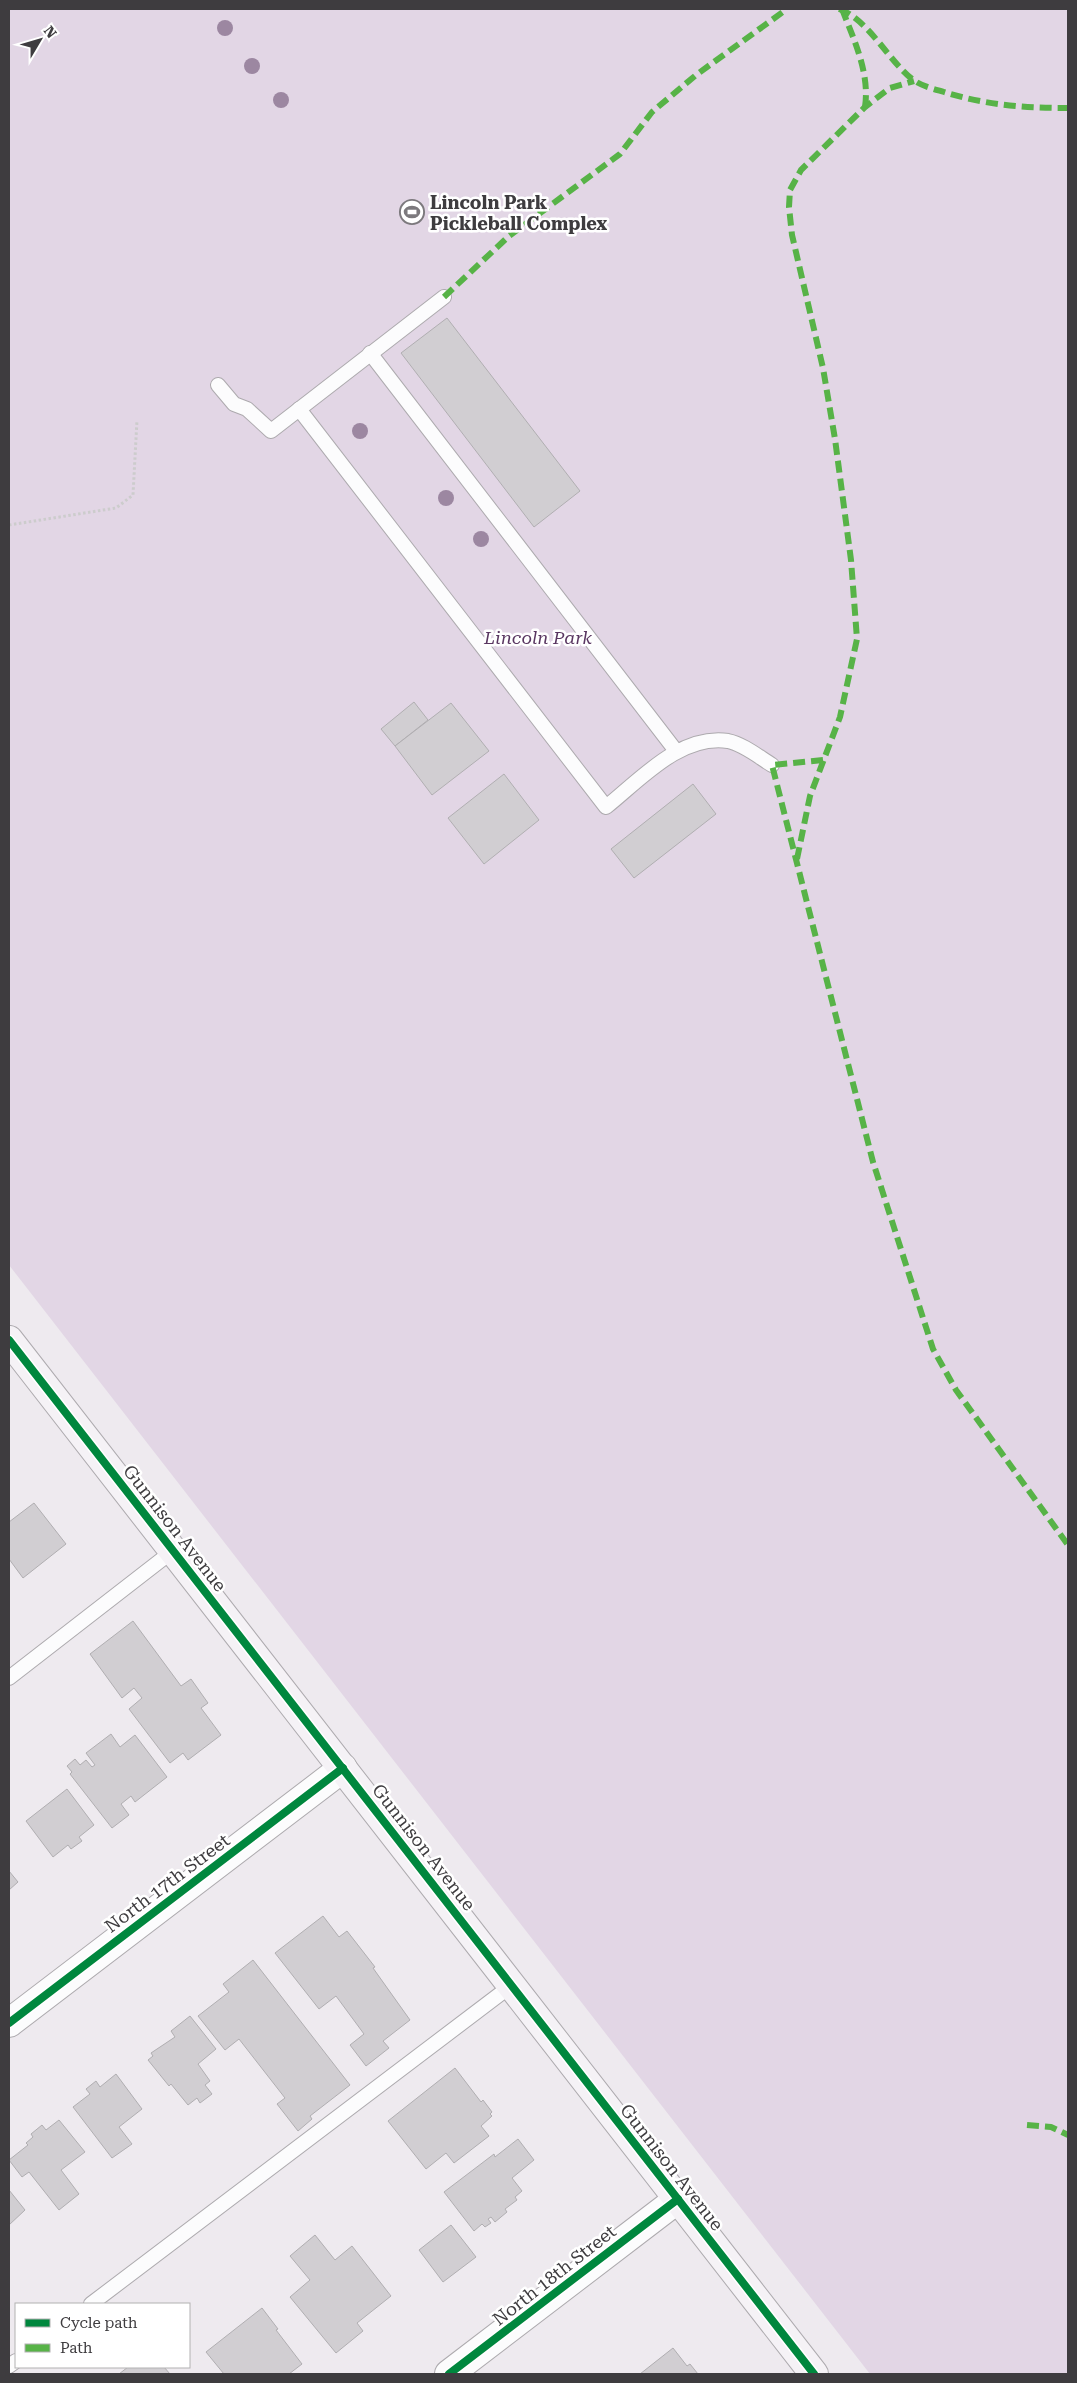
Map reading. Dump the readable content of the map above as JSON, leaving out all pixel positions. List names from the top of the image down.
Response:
{
  "streets": {
    "street": ["Gunnison Avenue", "North 17th Street", "North 18th Street"]
  },
  "crossings": [
    ["Gunnison Avenue", "North 17th Street"],
    ["Gunnison Avenue", "North 18th Street"]
  ],
  "parks": ["Lincoln Park"],
  "places": {
    "sports": ["Lincoln Park Pickleball Complex"]
  },
  "legend": ["Cycle path", "Path"],
  "north": "top right"
}
